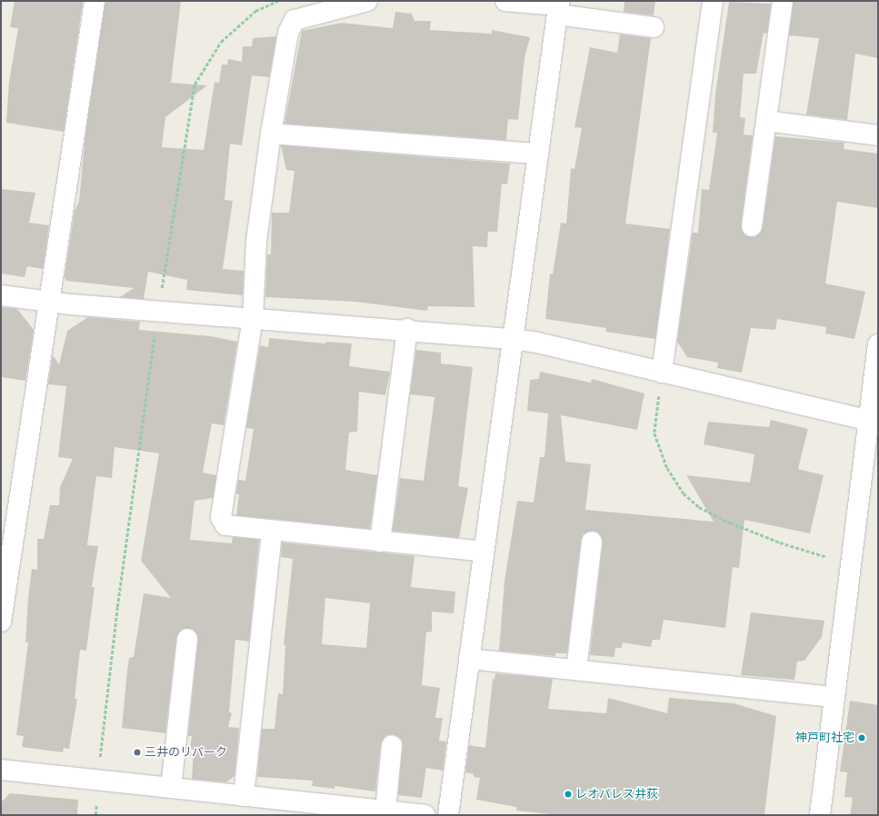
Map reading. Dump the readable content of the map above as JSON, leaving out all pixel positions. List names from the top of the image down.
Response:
{
  "places": ["神戸町社宅", "三井のリパーク", "レオパレス井荻"]
}
